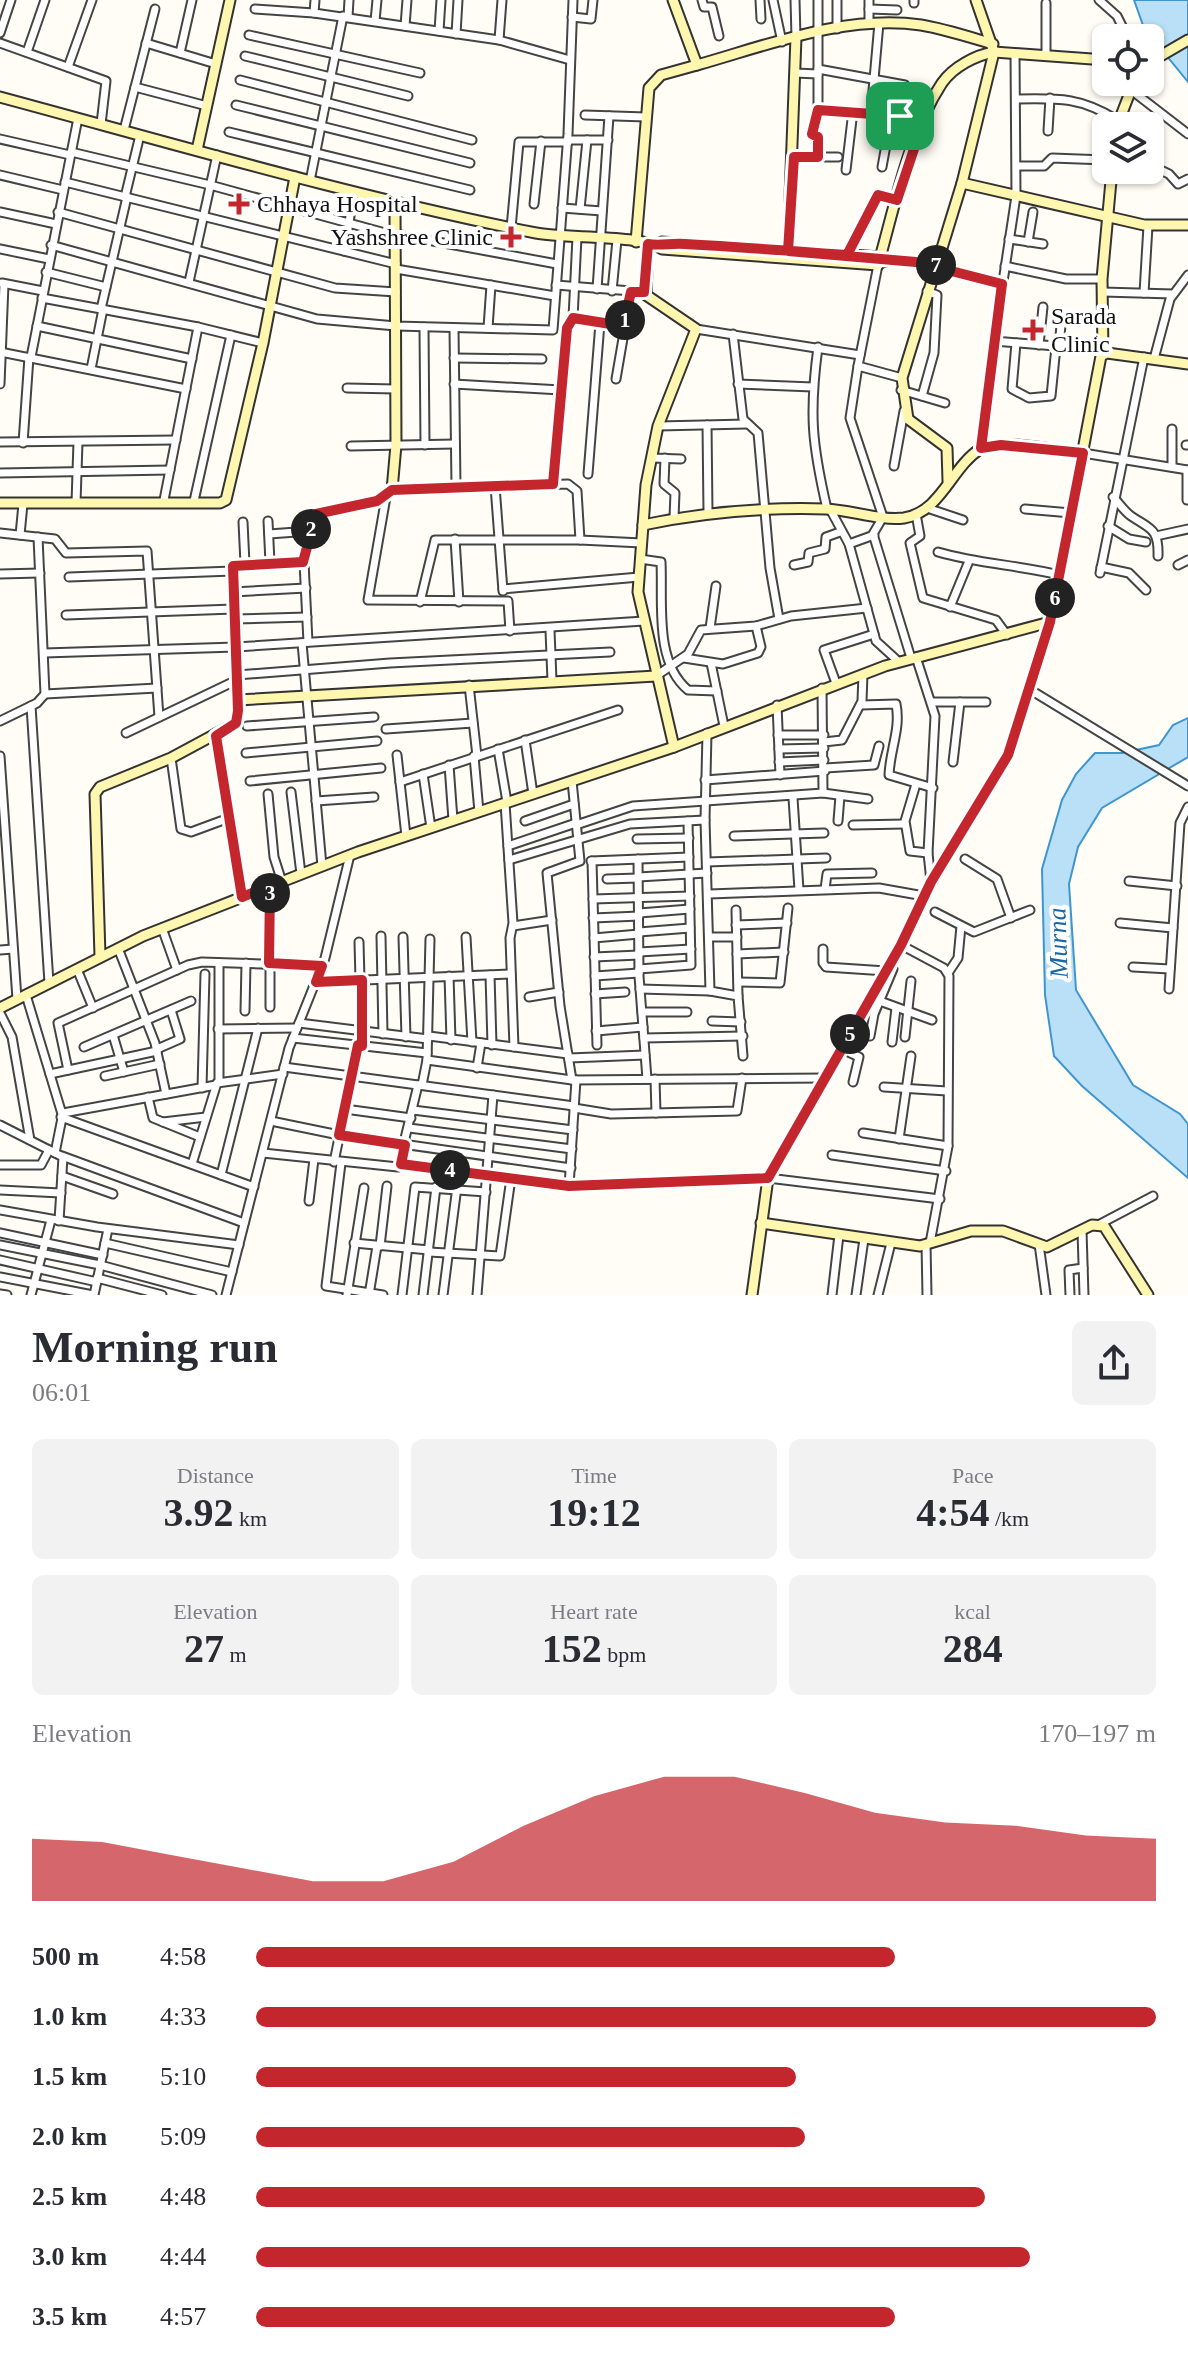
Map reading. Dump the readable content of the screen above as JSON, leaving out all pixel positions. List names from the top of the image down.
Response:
{
  "water": ["Murna"],
  "places": {
    "health": ["Chhaya Hospital", "Yashshree Clinic", "Sarada Clinic"]
  },
  "page": {
    "pins": [
      "7",
      "1",
      "2",
      "6",
      "3",
      "5",
      "4"
    ],
    "heading": ["Morning run", "06:01"],
    "stats": [
      ["Distance", "3.92 km"],
      ["Time", "19:12"],
      ["Pace", "4:54 /km"],
      ["Elevation", "27 m"],
      ["Heart rate", "152 bpm"],
      ["kcal", "284"]
    ],
    "chart": ["Elevation", "170–197 m"],
    "list": [
      {
        "name": "500 m",
        "note": "4:58"
      },
      {
        "name": "1.0 km",
        "note": "4:33"
      },
      {
        "name": "1.5 km",
        "note": "5:10"
      },
      {
        "name": "2.0 km",
        "note": "5:09"
      },
      {
        "name": "2.5 km",
        "note": "4:48"
      },
      {
        "name": "3.0 km",
        "note": "4:44"
      },
      {
        "name": "3.5 km",
        "note": "4:57"
      }
    ]
  }
}
